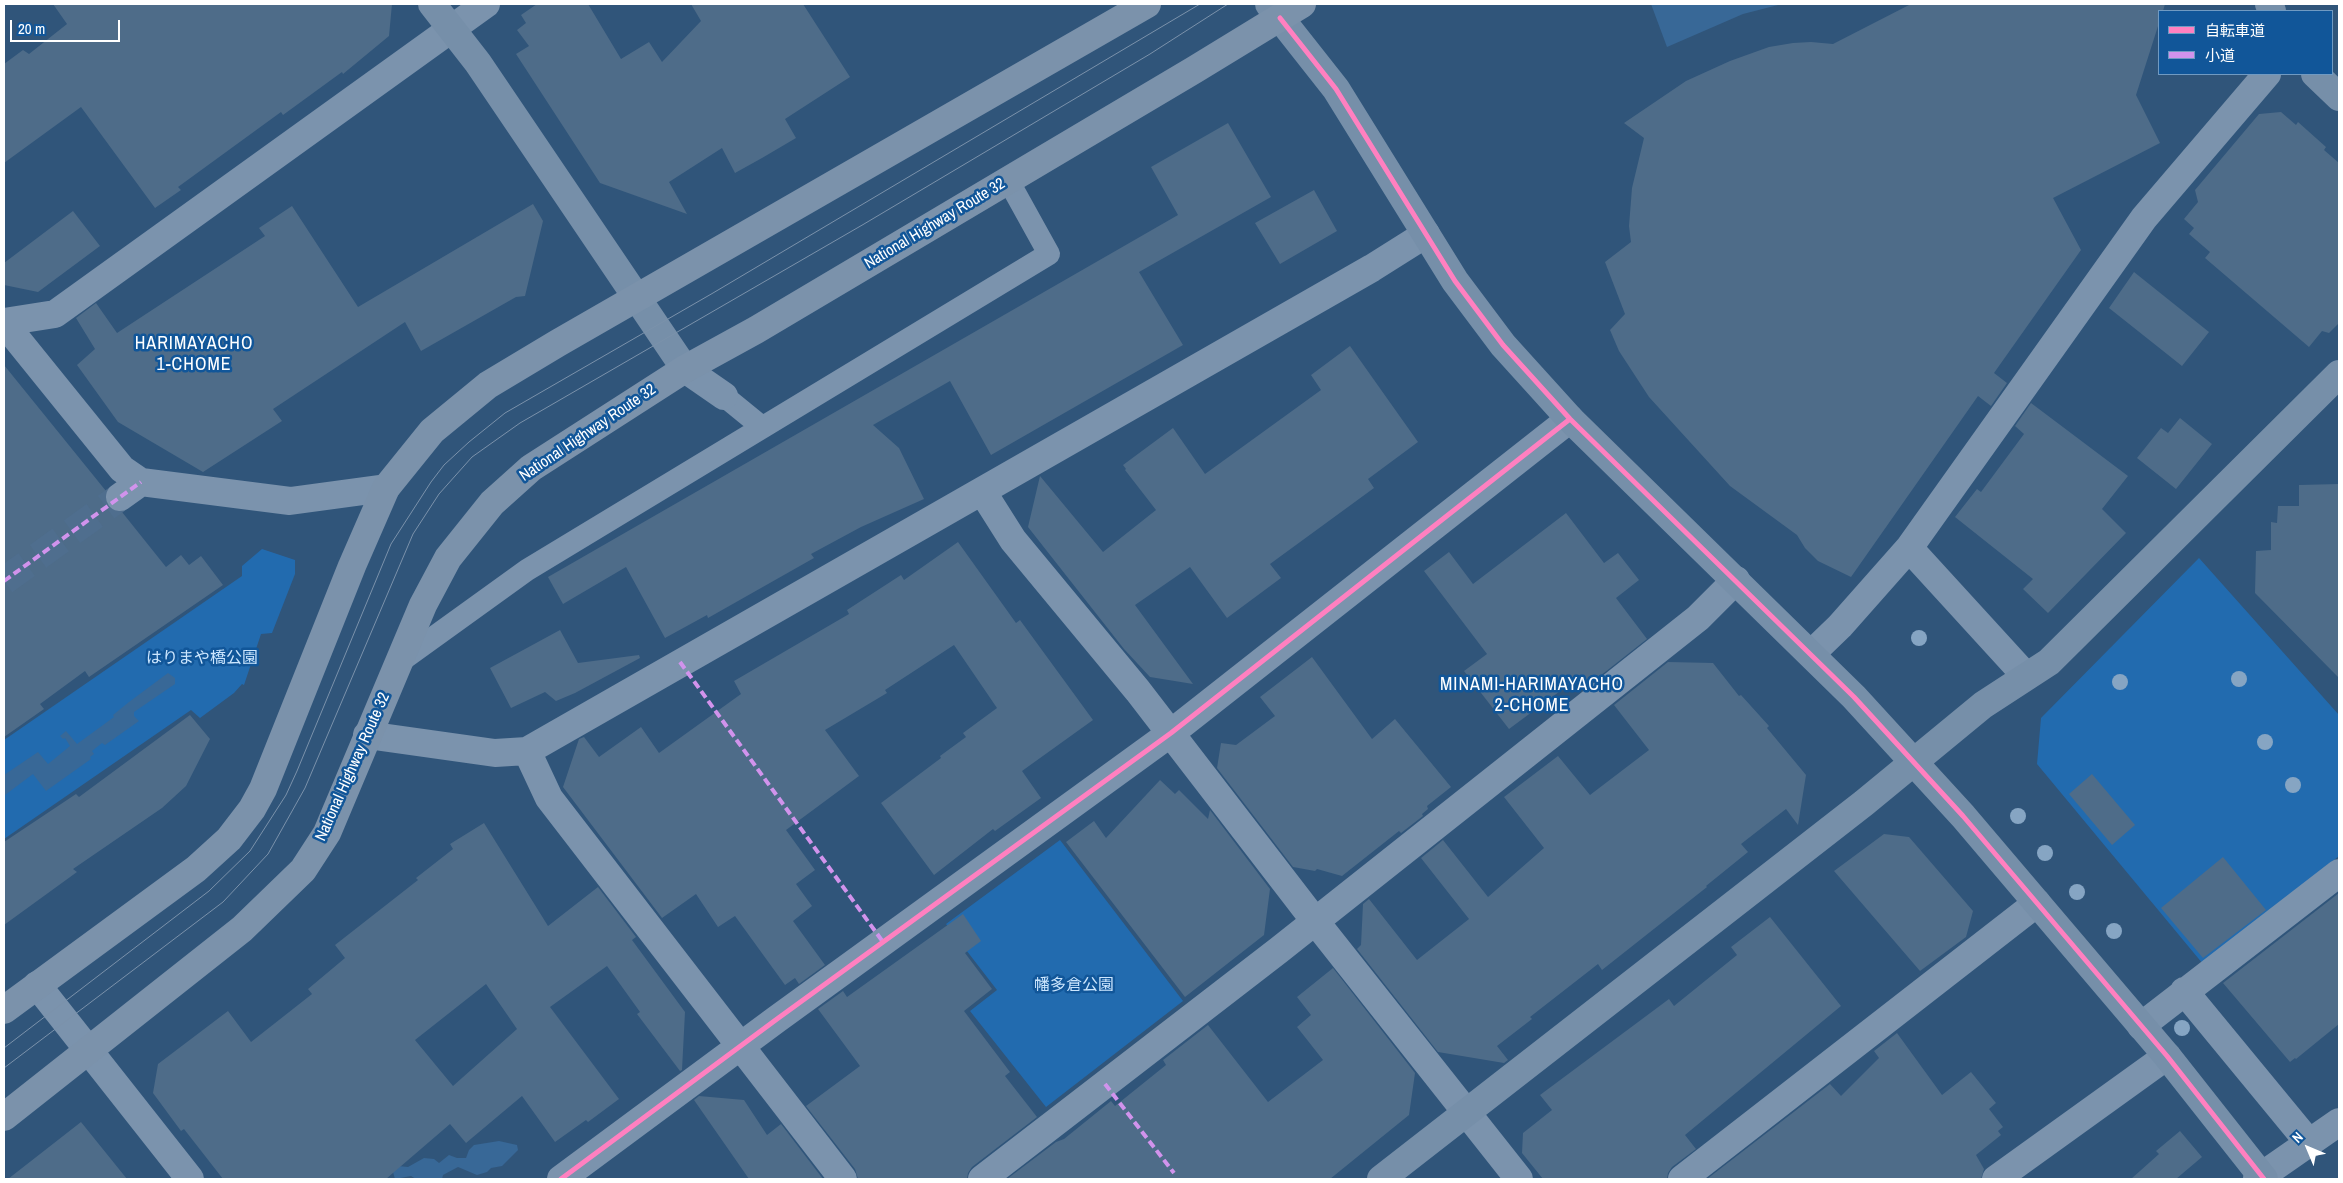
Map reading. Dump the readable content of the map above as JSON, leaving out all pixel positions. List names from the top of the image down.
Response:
{
  "streets": {
    "highway": ["National Highway Route 32"]
  },
  "districts": ["HARIMAYACHO 1-CHOME", "MINAMI-HARIMAYACHO 2-CHOME"],
  "parks": ["はりまや橋公園", "幡多倉公園"],
  "legend": ["自転車道", "小道"],
  "scale_bar": "20 m",
  "north": "top left"
}
